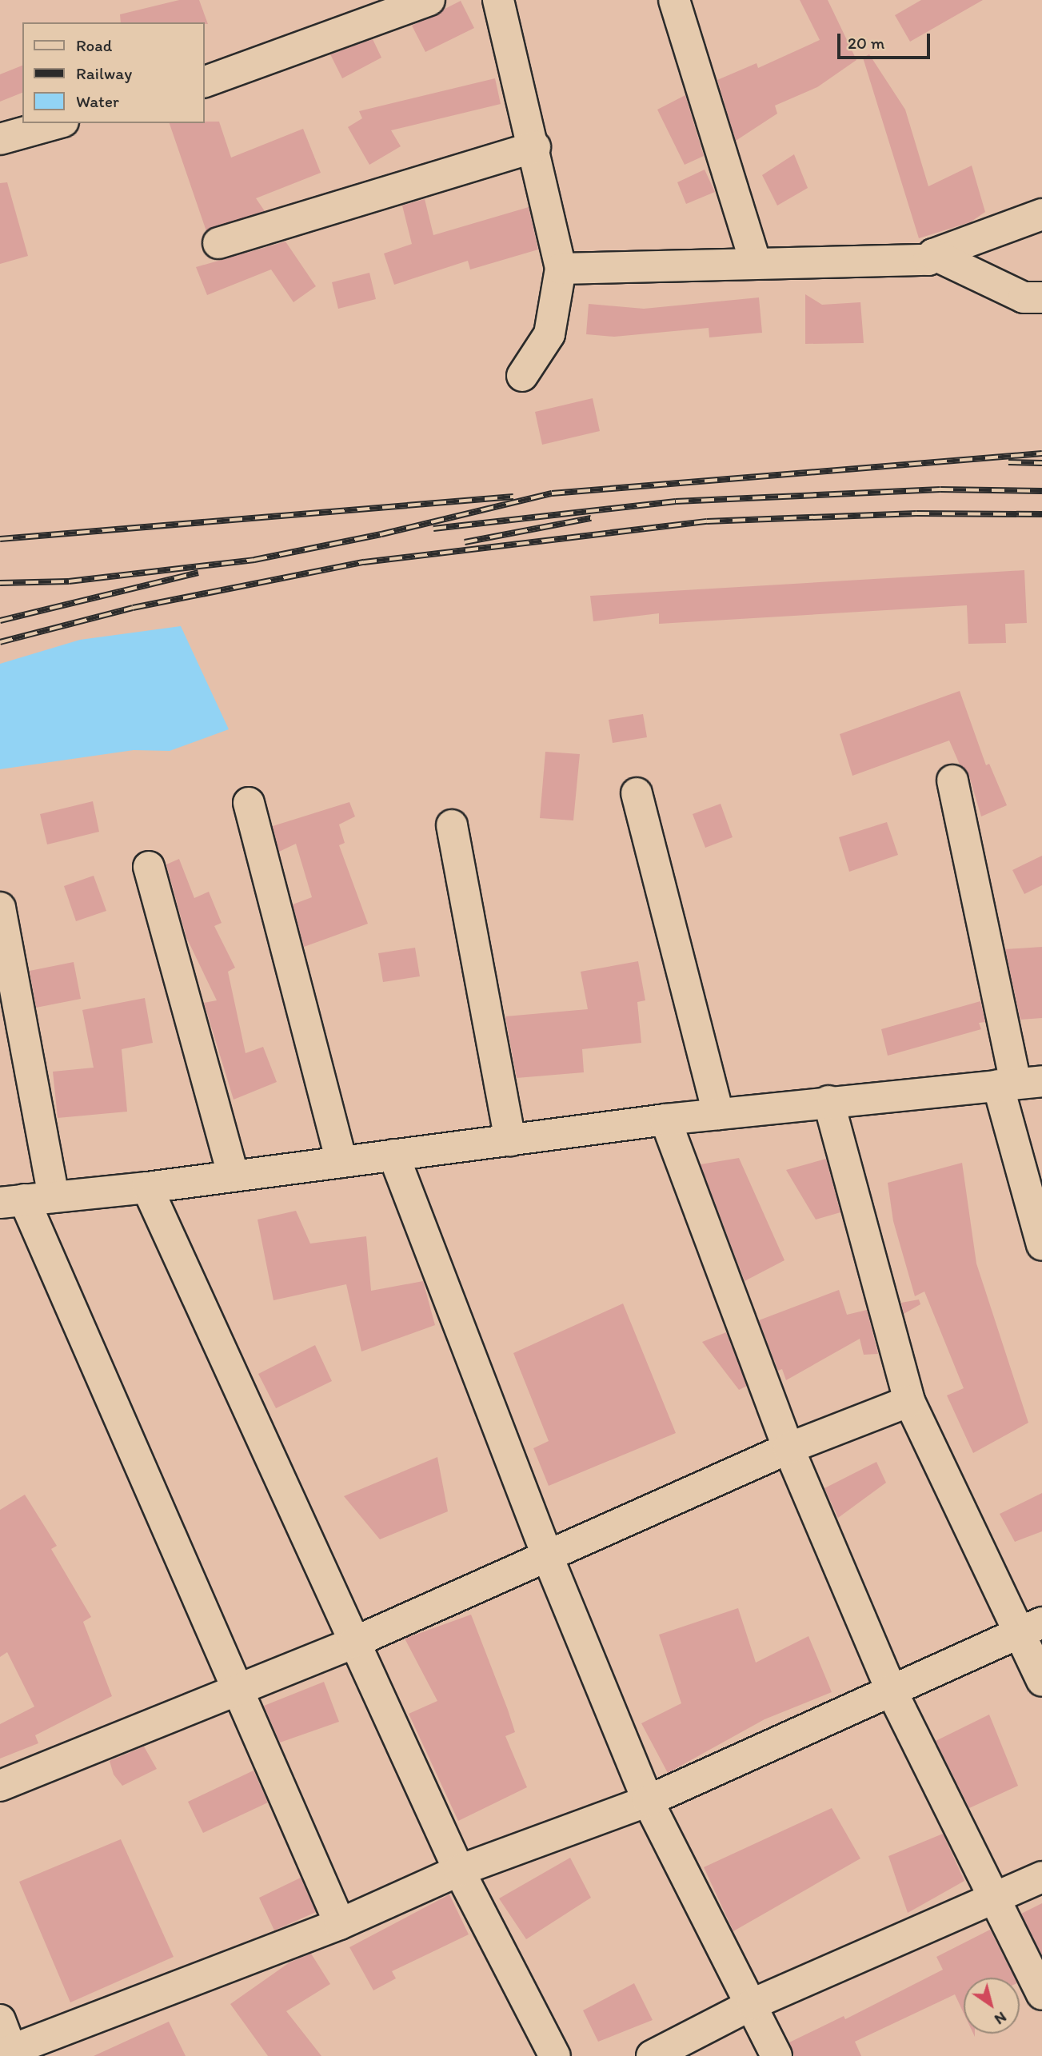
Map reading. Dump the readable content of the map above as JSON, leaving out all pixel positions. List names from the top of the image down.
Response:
{
  "legend": ["Road", "Railway", "Water"],
  "scale_bar": "20 m",
  "north": "bottom right"
}
